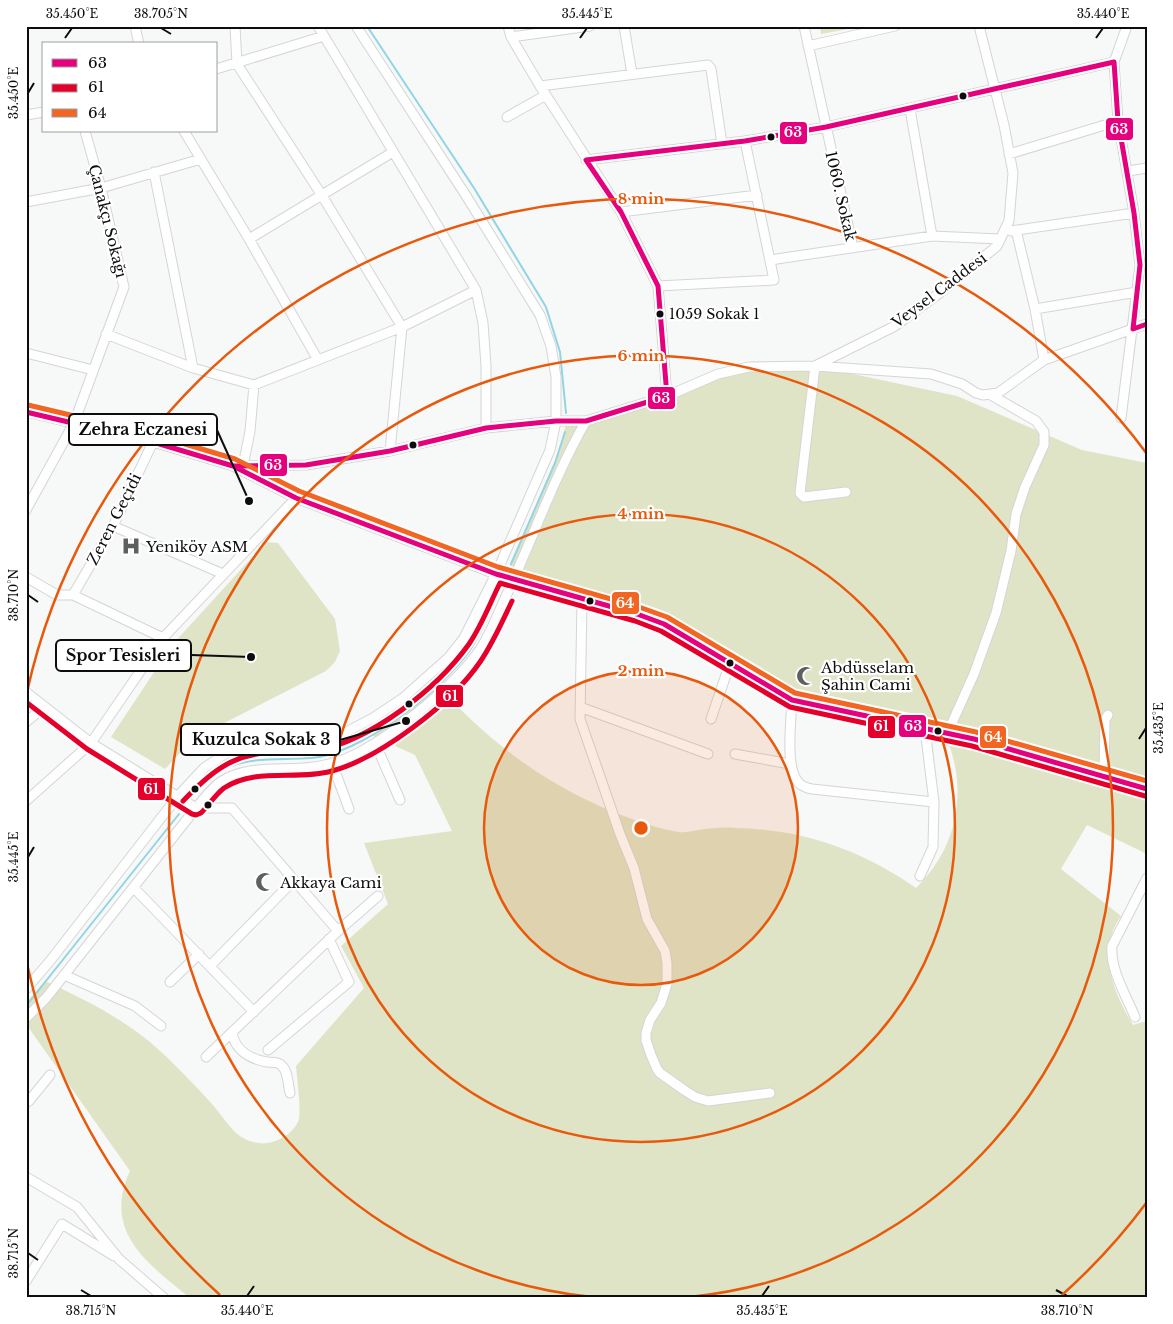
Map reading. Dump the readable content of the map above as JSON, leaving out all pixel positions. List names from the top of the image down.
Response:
{
  "streets": {
    "street": [
      "1060. Sokak",
      "Çanakçı Sokağı",
      "Veysel Caddesi",
      "Zeren Geçidi"
    ]
  },
  "places": {
    "other": [
      "1059 Sokak 1",
      "Zehra Eczanesi",
      "Spor Tesisleri",
      "Kuzulca Sokak 3"
    ],
    "hospital": ["Yeniköy ASM"],
    "mosque": ["Abdüsselam Şahin Cami", "Akkaya Cami"]
  },
  "lines": ["transit line 63", "transit line 64", "transit line 61"],
  "legend": ["63", "61", "64"],
  "coordinates": [
    "35.450°E",
    "38.705°N",
    "35.445°E",
    "35.440°E",
    "38.710°N",
    "35.435°E",
    "38.715°N"
  ],
  "rings": [
    "8 min",
    "6 min",
    "4 min",
    "2 min"
  ]
}
